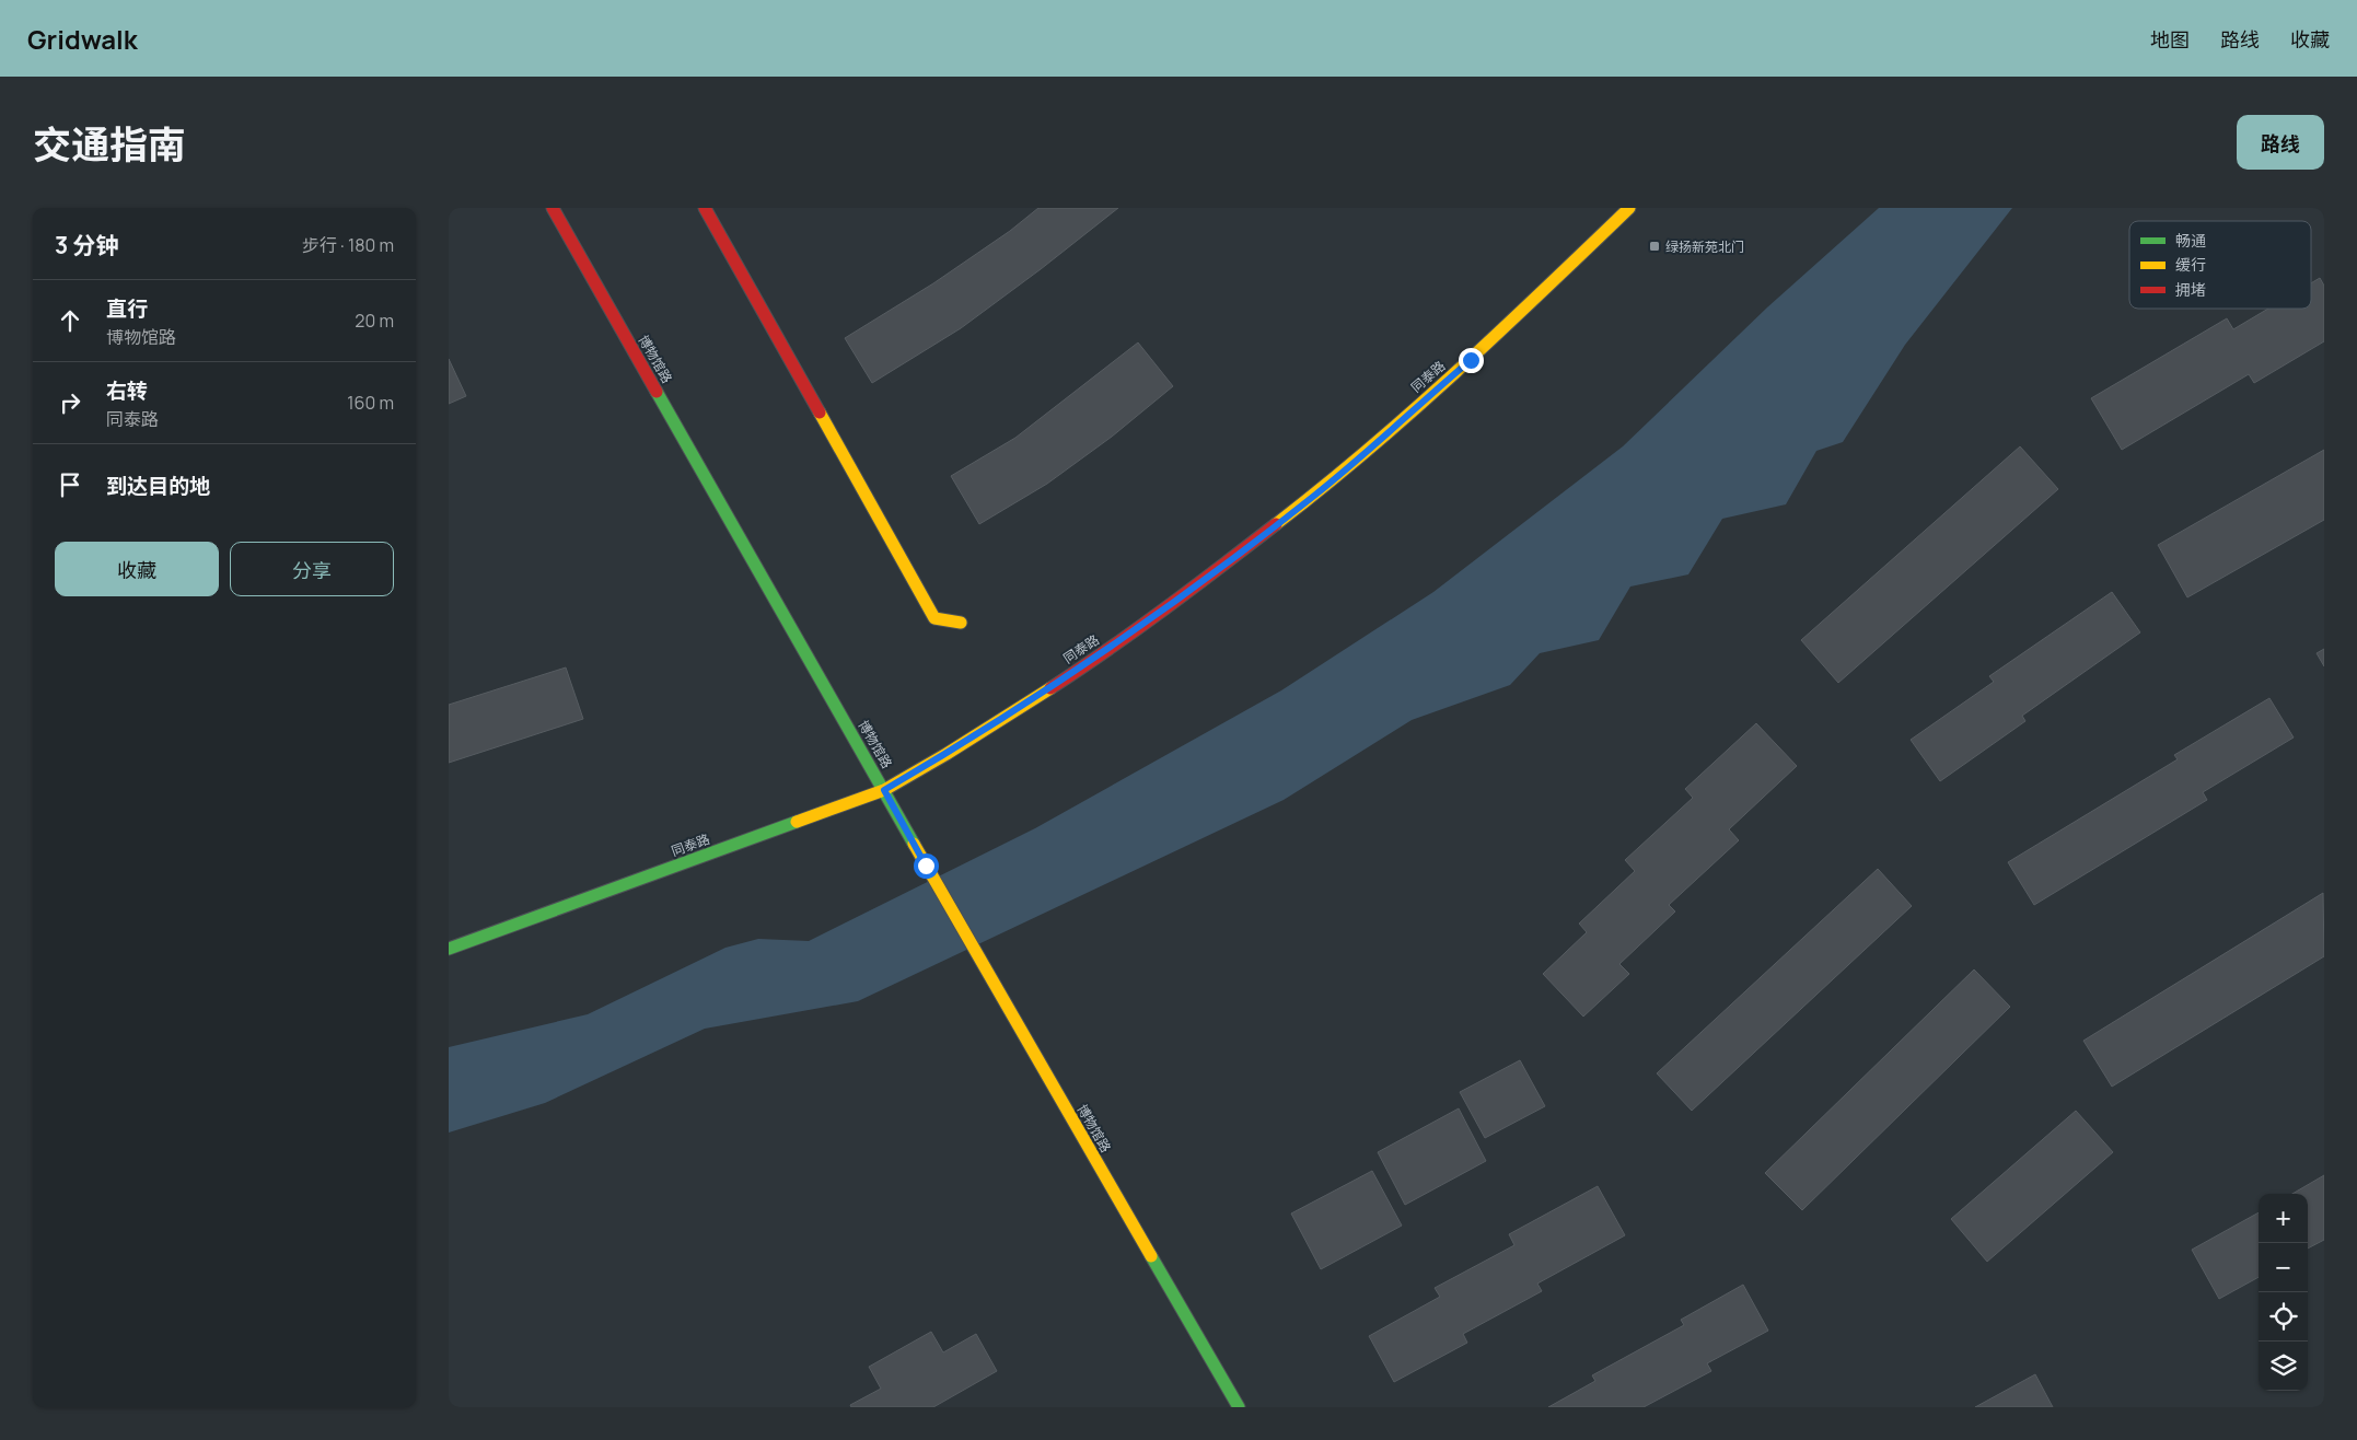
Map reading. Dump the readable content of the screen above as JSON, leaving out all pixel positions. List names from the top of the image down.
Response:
{
  "streets": {
    "street": ["博物馆路", "同泰路"]
  },
  "crossings": [
    ["博物馆路", "同泰路"]
  ],
  "places": {
    "transit": ["绿扬新苑北门"]
  },
  "legend": ["畅通", "缓行", "拥堵"],
  "page": {
    "header": "Gridwalk",
    "nav": ["地图", "路线", "收藏"],
    "title": "交通指南",
    "buttons": [
      "路线",
      ["收藏", "分享"]
    ],
    "heading": ["3 分钟", "步行 · 180 m"],
    "list": [
      ["直行", "博物馆路", "20 m"],
      ["右转", "同泰路", "160 m"],
      "到达目的地"
    ],
    "map_buttons": ["+", "−"]
  }
}
